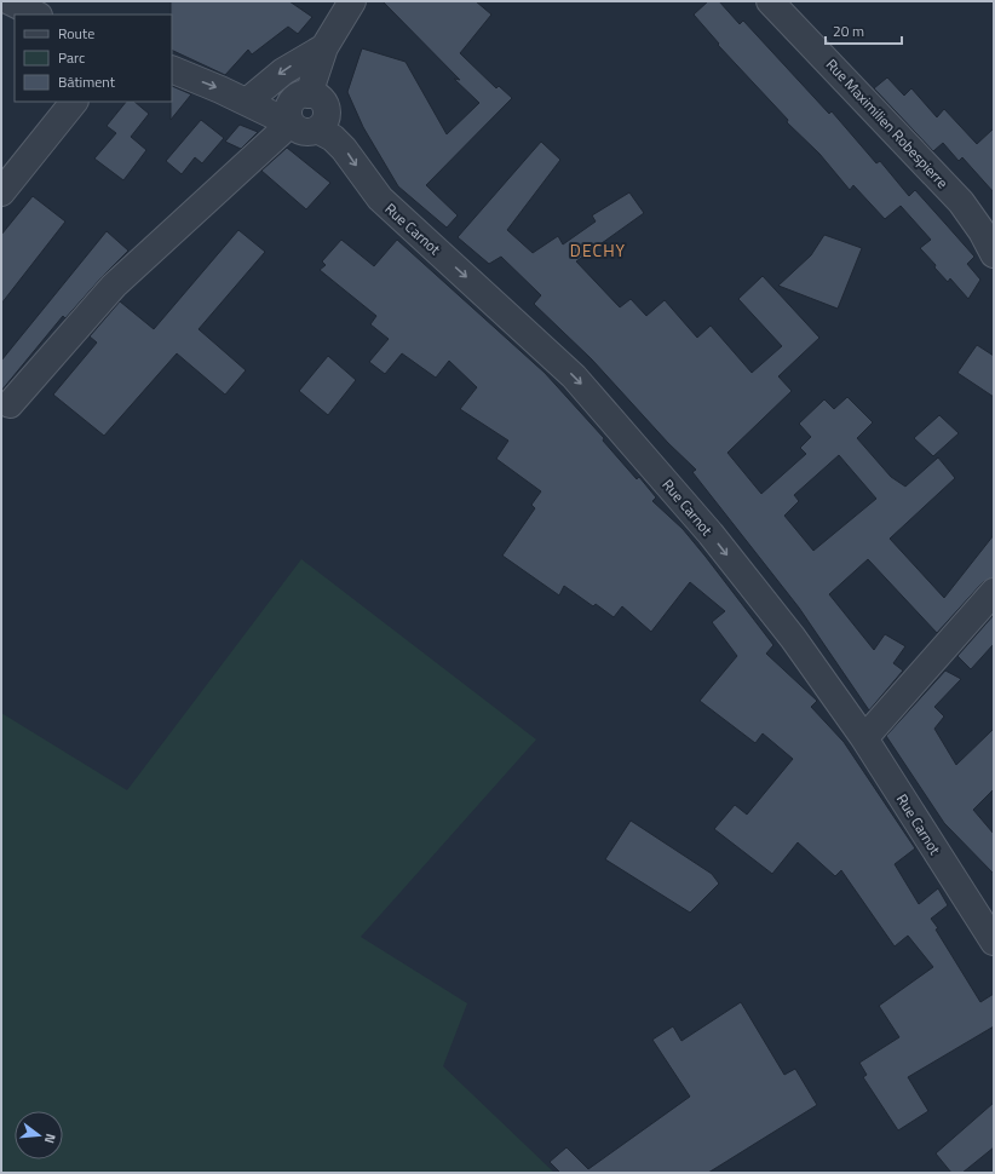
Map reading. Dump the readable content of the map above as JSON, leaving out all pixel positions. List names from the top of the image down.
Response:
{
  "streets": {
    "street": ["Rue Maximilien Robespierre", "Rue Carnot"]
  },
  "one_way": ["Rue Carnot"],
  "districts": ["DECHY"],
  "legend": ["Route", "Parc", "Bâtiment"],
  "scale_bar": "20 m",
  "north": "right"
}
